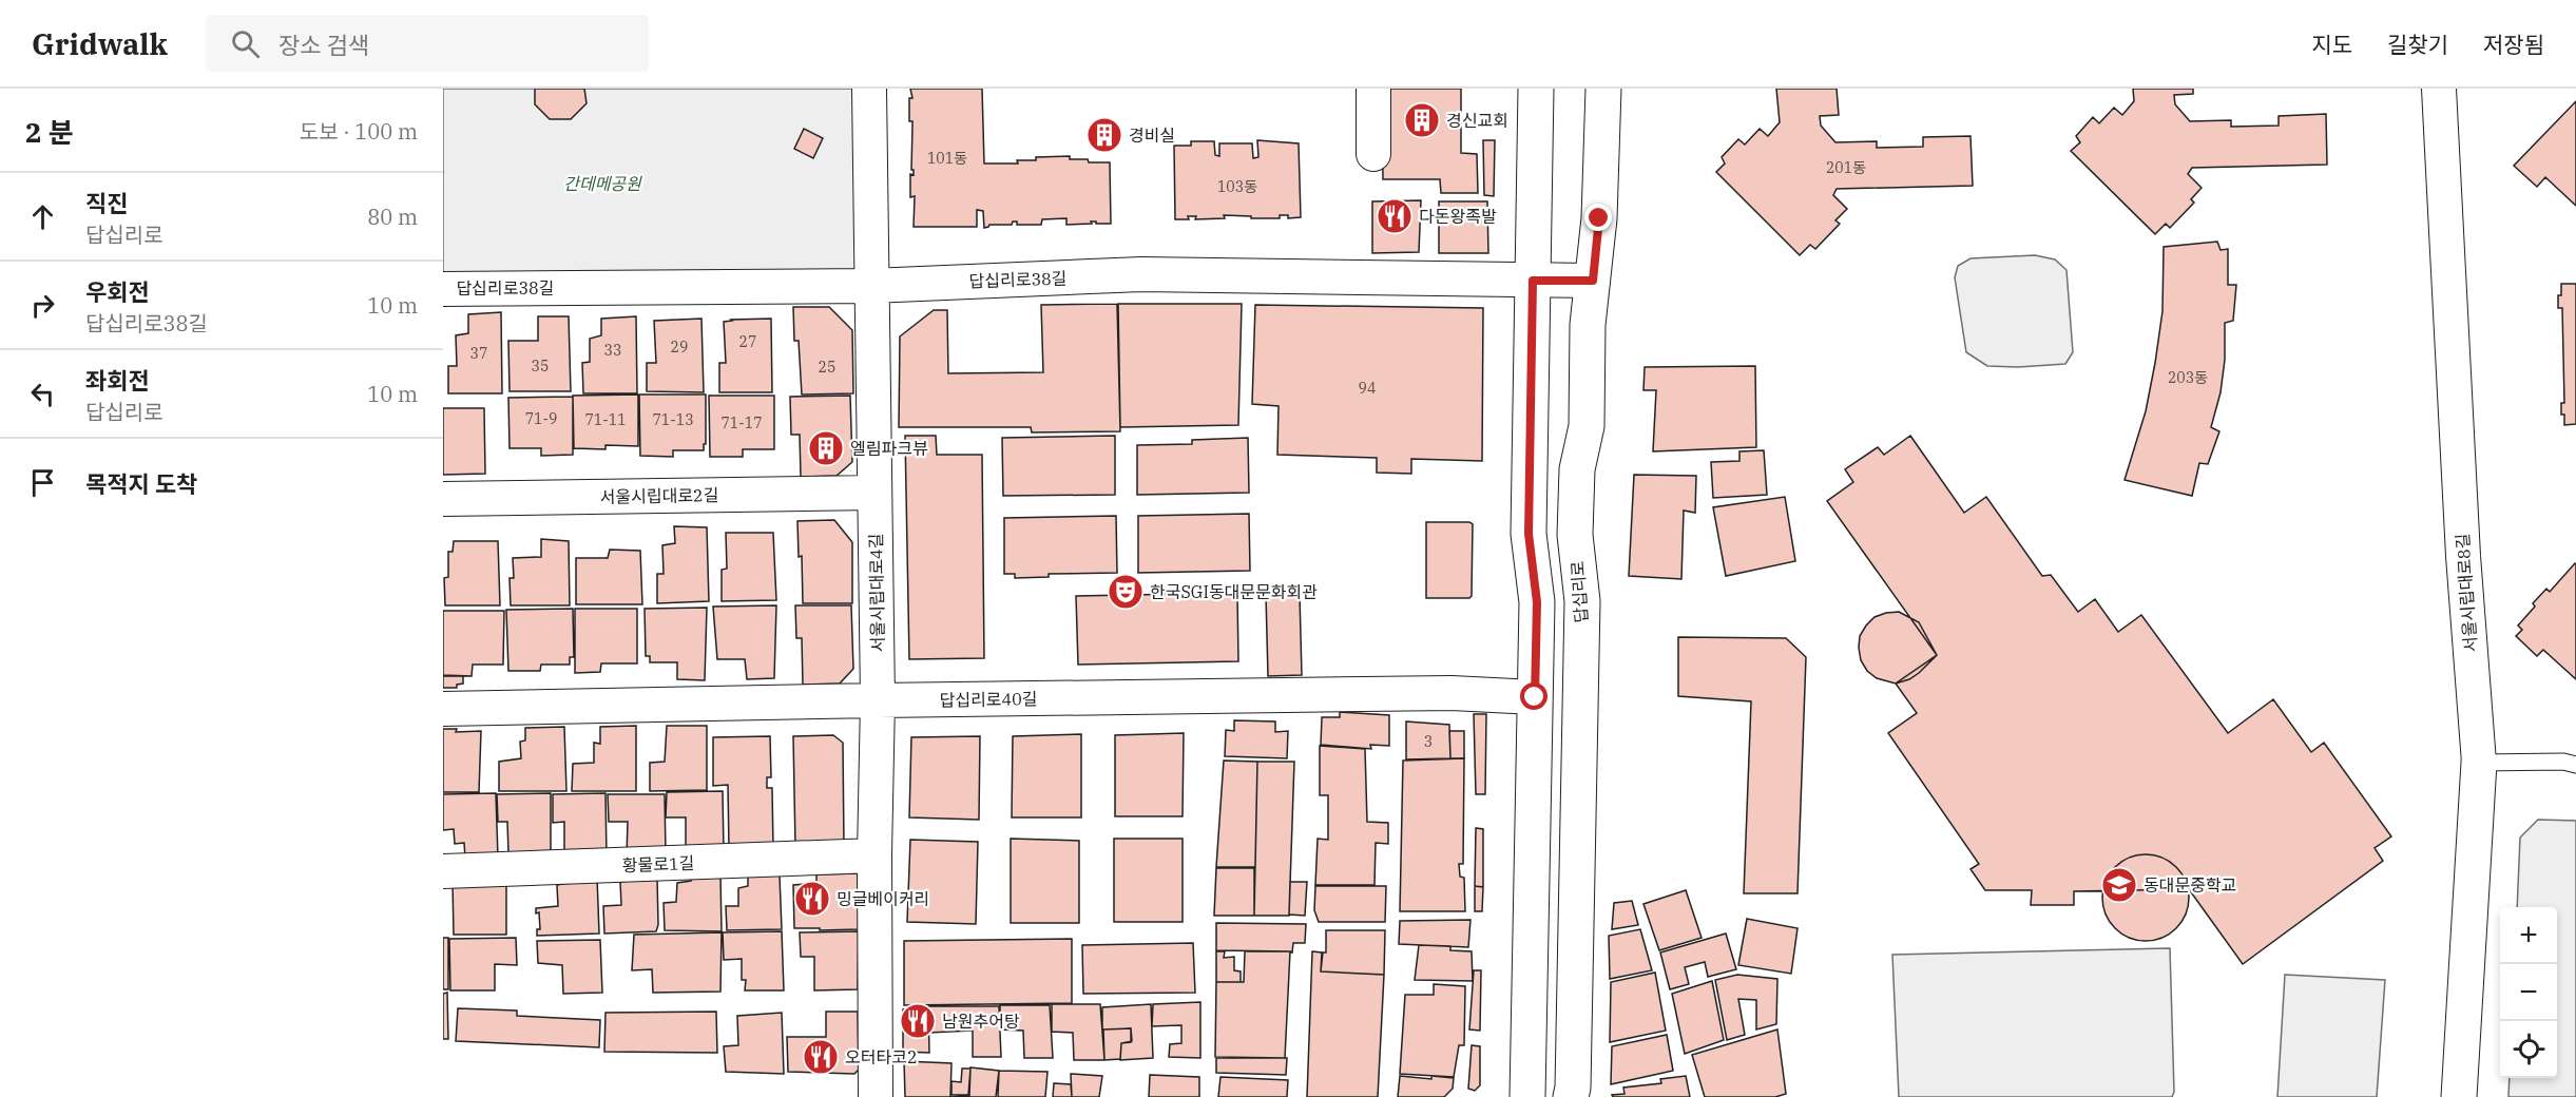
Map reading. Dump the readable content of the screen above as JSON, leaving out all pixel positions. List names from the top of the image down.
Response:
{
  "streets": {
    "main road": ["답십리로", "서울시립대로8길"],
    "street": [
      "답십리로38길",
      "서울시립대로2길",
      "서울시립대로4길",
      "답십리로40길",
      "황물로1길"
    ]
  },
  "crossings": [
    ["답십리로38길", "답십리로"],
    ["답십리로38길", "서울시립대로4길"],
    ["서울시립대로2길", "서울시립대로4길"],
    ["서울시립대로4길", "답십리로40길"],
    ["서울시립대로4길", "황물로1길"]
  ],
  "parks": ["간데메공원"],
  "places": {
    "building": ["경신교회", "경비실", "엘림파크뷰"],
    "restaurant": [
      "다돈왕족발",
      "밍글베이커리",
      "남원추어탕",
      "오터타코2"
    ],
    "theatre": ["한국SGI동대문문화회관"],
    "school or university": ["동대문중학교"]
  },
  "house_numbers": [
    "101동",
    "201동",
    "103동",
    "27",
    "29",
    "33",
    "37",
    "35",
    "25",
    "203동",
    "94",
    "71-9",
    "71-11",
    "71-13",
    "71-17",
    "3"
  ],
  "page": {
    "header": "Gridwalk",
    "search": "장소 검색",
    "nav": ["지도", "길찾기", "저장됨"],
    "heading": ["2 분", "도보 · 100 m"],
    "list": [
      ["직진", "답십리로", "80 m"],
      ["우회전", "답십리로38길", "10 m"],
      ["좌회전", "답십리로", "10 m"],
      "목적지 도착"
    ],
    "map_buttons": ["+", "−"]
  }
}
